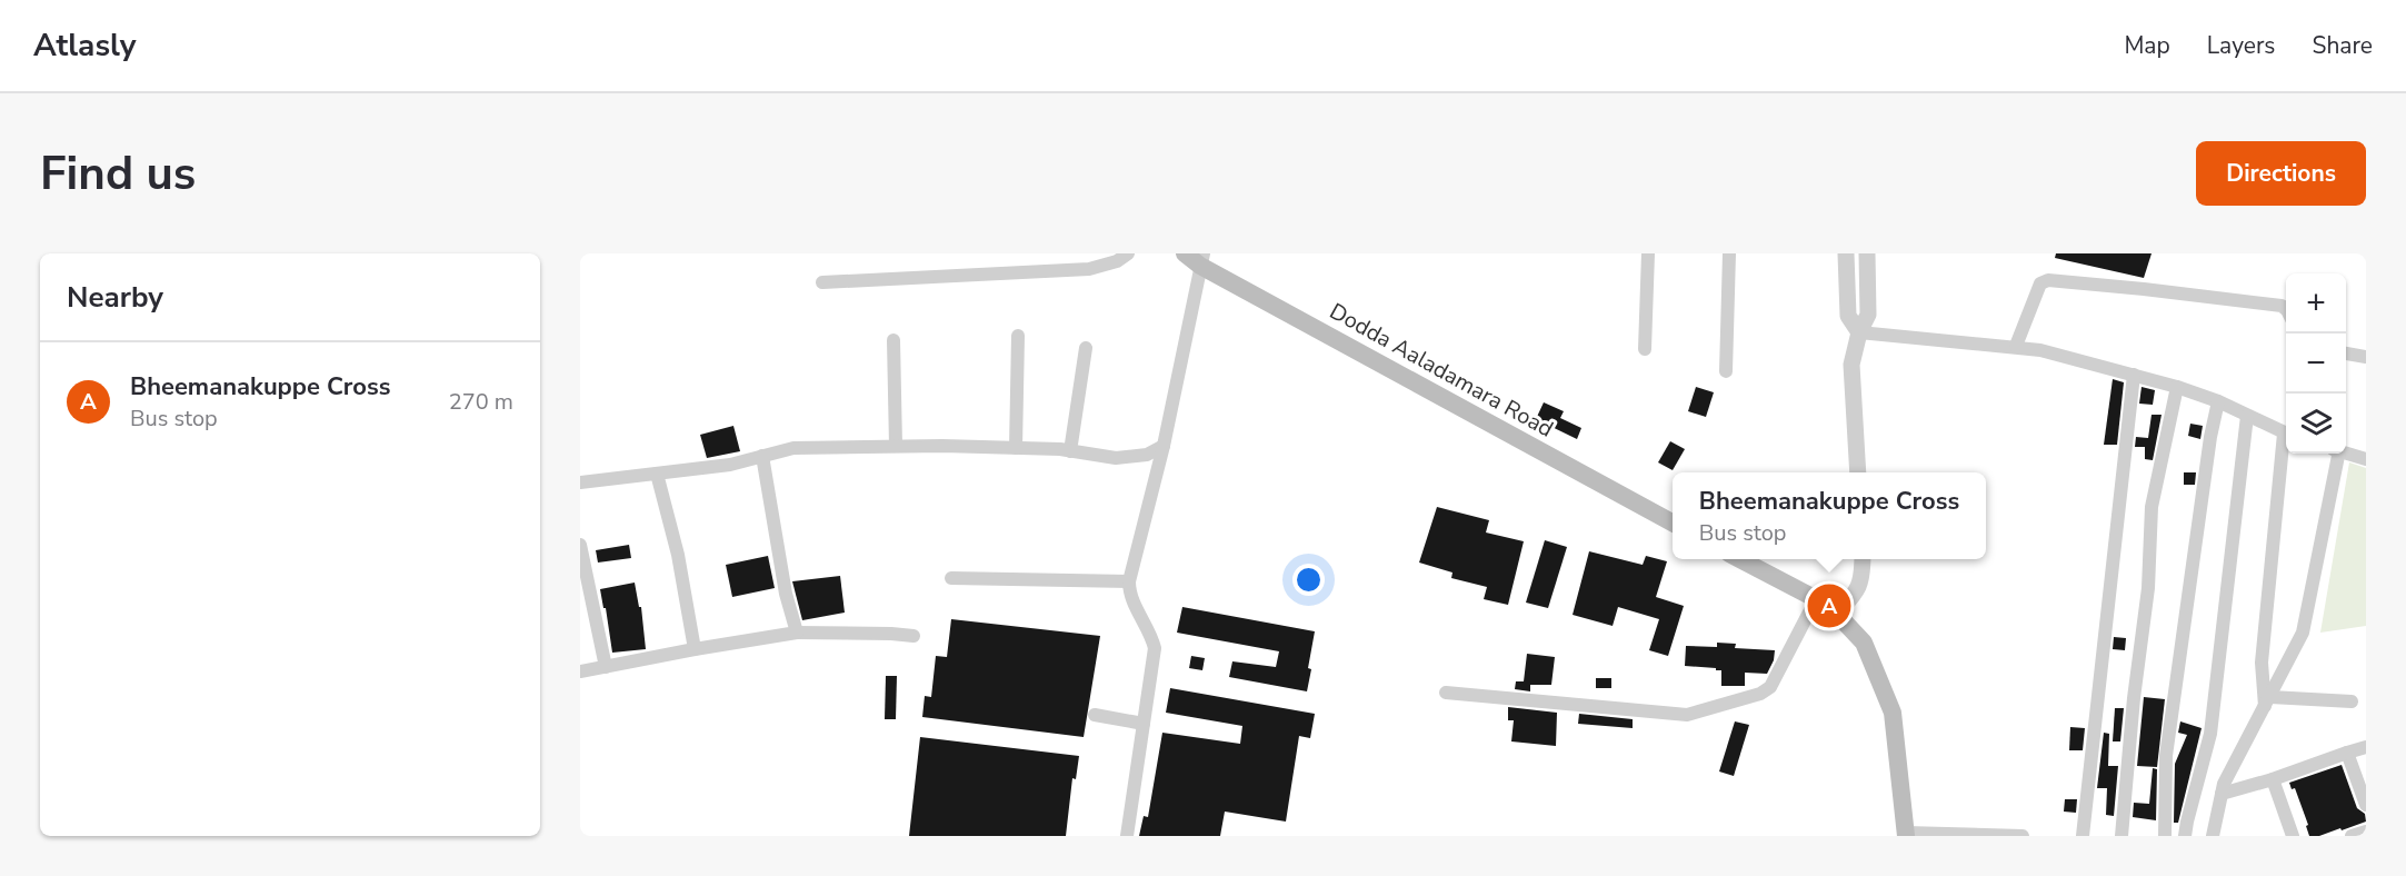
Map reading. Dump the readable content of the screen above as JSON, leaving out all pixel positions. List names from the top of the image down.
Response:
{
  "streets": {
    "main road": ["Dodda Aaladamara Road"]
  },
  "page": {
    "header": "Atlasly",
    "nav": ["Map", "Layers", "Share"],
    "buttons": "Directions",
    "title": "Find us",
    "heading": "Nearby",
    "map_buttons": ["+", "−"],
    "list": [
      {
        "mark": "A",
        "name": "Bheemanakuppe Cross",
        "note": "Bus stop",
        "value": "270 m"
      }
    ],
    "popup": ["Bheemanakuppe Cross", "Bus stop"],
    "pins": "A"
  }
}
